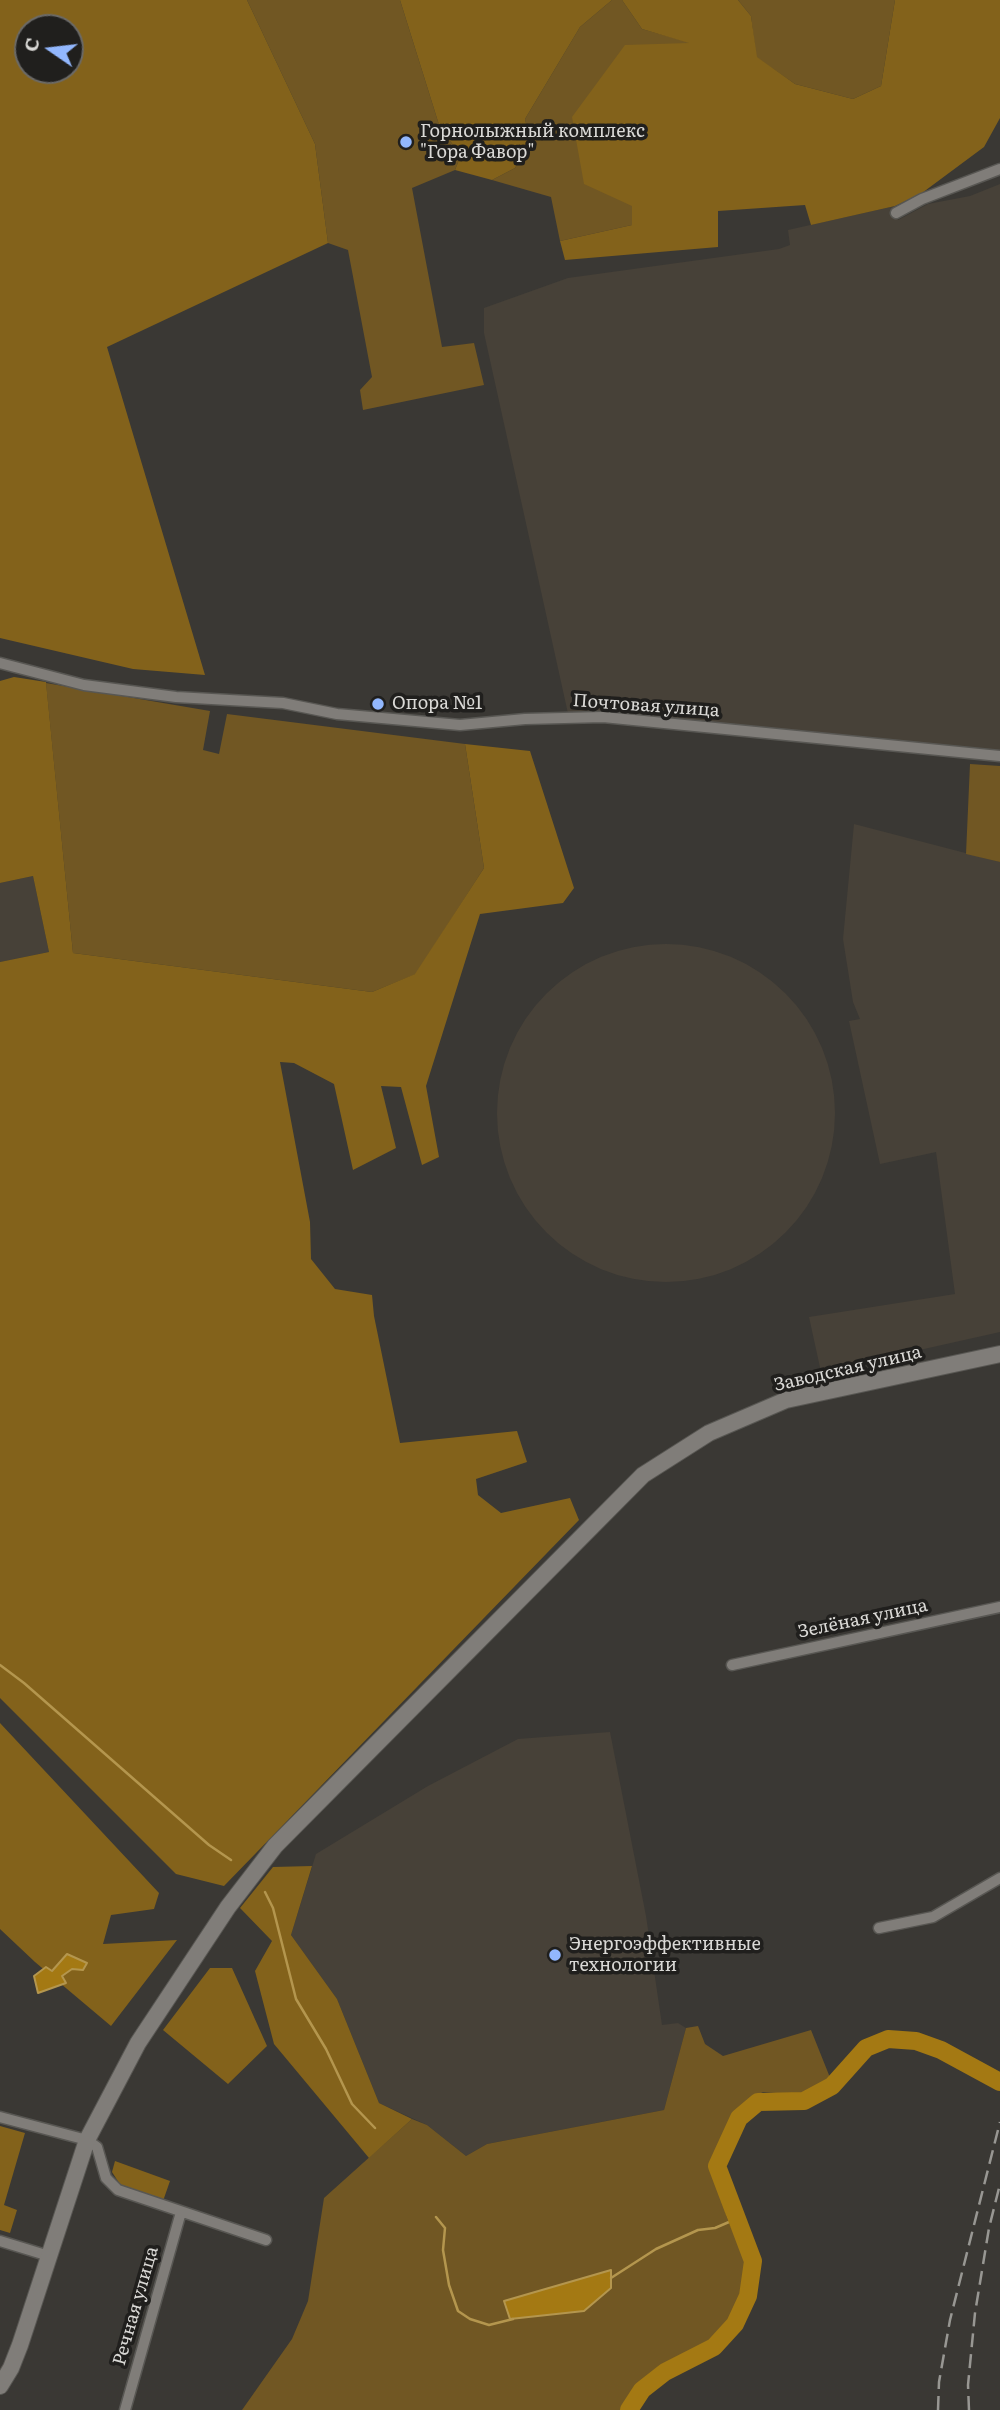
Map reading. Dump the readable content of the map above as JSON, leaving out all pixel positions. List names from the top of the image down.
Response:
{
  "streets": {
    "main road": ["Заводская улица"],
    "street": ["Почтовая улица", "Зелёная улица", "Речная улица"]
  },
  "places": ["Горнолыжный комплекс \"Гора Фавор\"", "Опора №1", "Энергоэффективные технологии"],
  "north": "left"
}
